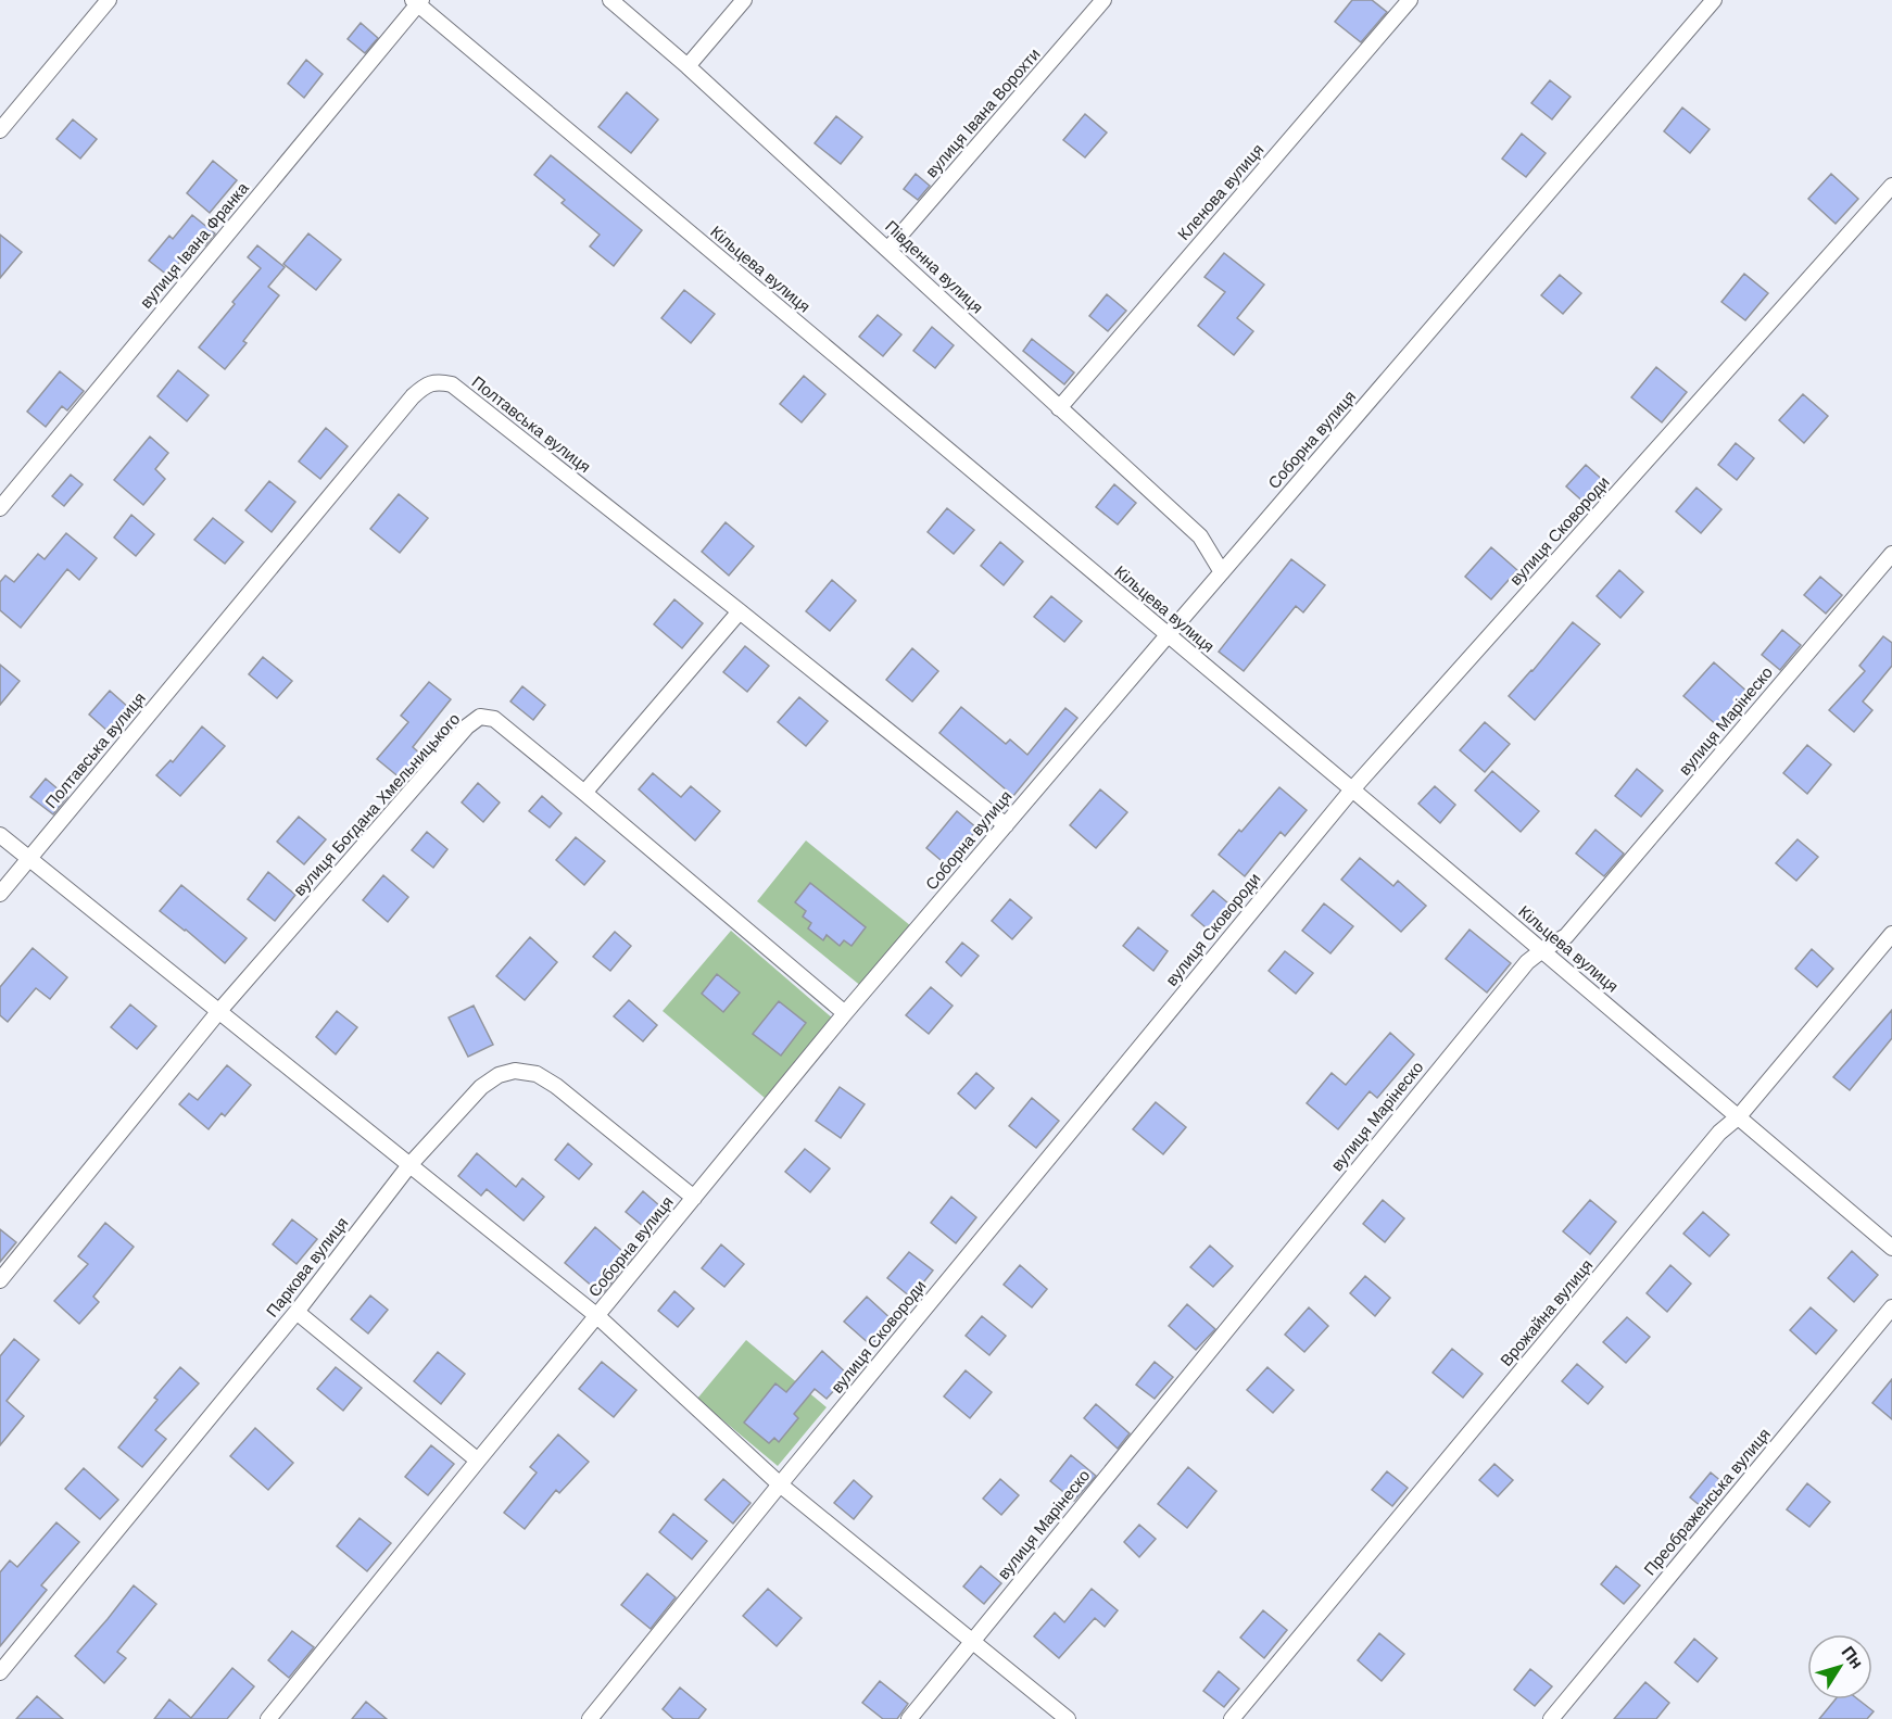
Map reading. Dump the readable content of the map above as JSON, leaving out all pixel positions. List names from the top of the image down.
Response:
{
  "streets": {
    "street": [
      "вулиця Івана Ворохти",
      "Кленова вулиця",
      "вулиця Івана Франка",
      "Південна вулиця",
      "Кільцева вулиця",
      "Полтавська вулиця",
      "Соборна вулиця",
      "вулиця Сковороди",
      "вулиця Марінеско",
      "вулиця Богдана Хмельницького",
      "Паркова вулиця",
      "Врожайна вулиця",
      "Преображенська вулиця"
    ]
  },
  "crossings": [
    ["вулиця Івана Ворохти", "Південна вулиця"],
    ["Кленова вулиця", "Південна вулиця"],
    ["вулиця Івана Франка", "Кільцева вулиця"],
    ["Південна вулиця", "Соборна вулиця"],
    ["Кільцева вулиця", "Соборна вулиця"],
    ["Кільцева вулиця", "вулиця Сковороди"],
    ["Кільцева вулиця", "вулиця Марінеско"],
    ["Кільцева вулиця", "Врожайна вулиця"],
    ["Полтавська вулиця", "Соборна вулиця"],
    ["Соборна вулиця", "вулиця Богдана Хмельницького"],
    ["Соборна вулиця", "Паркова вулиця"]
  ],
  "north": "top right"
}
